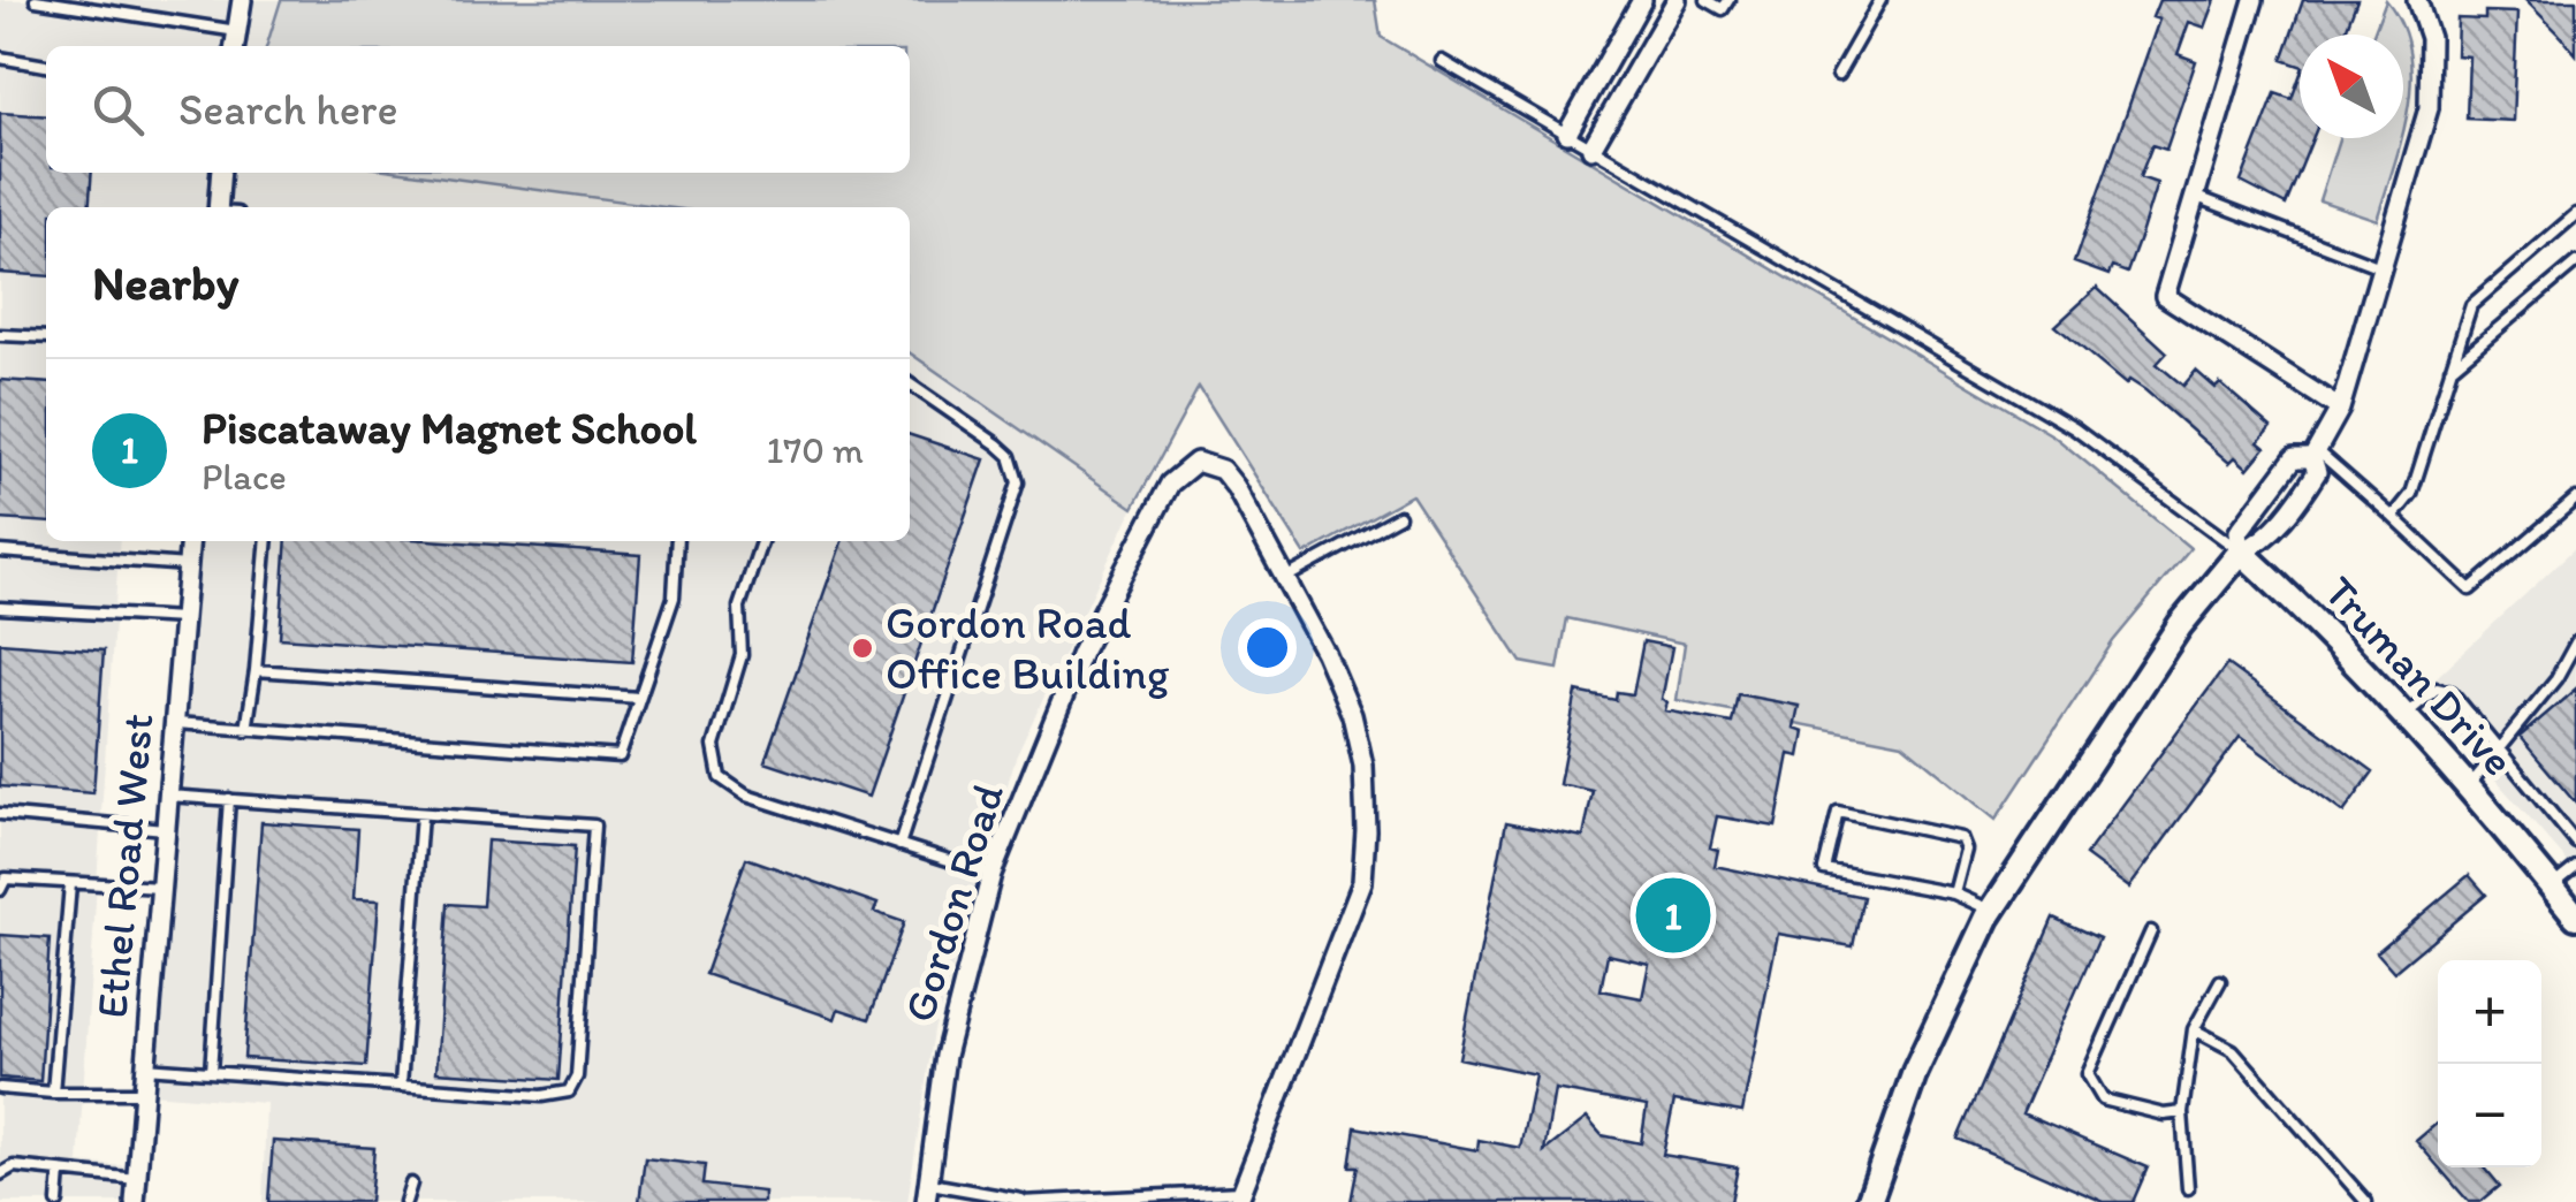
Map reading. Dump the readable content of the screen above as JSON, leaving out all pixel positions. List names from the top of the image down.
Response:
{
  "streets": {
    "street": ["Truman Drive", "Ethel Road West", "Gordon Road"]
  },
  "places": ["Gordon Road Office Building"],
  "north": "top left",
  "page": {
    "search": "Search here",
    "heading": "Nearby",
    "list": [
      {
        "mark": "1",
        "name": "Piscataway Magnet School",
        "note": "Place",
        "value": "170 m"
      }
    ],
    "pins": "1",
    "map_buttons": ["+", "−"]
  }
}
